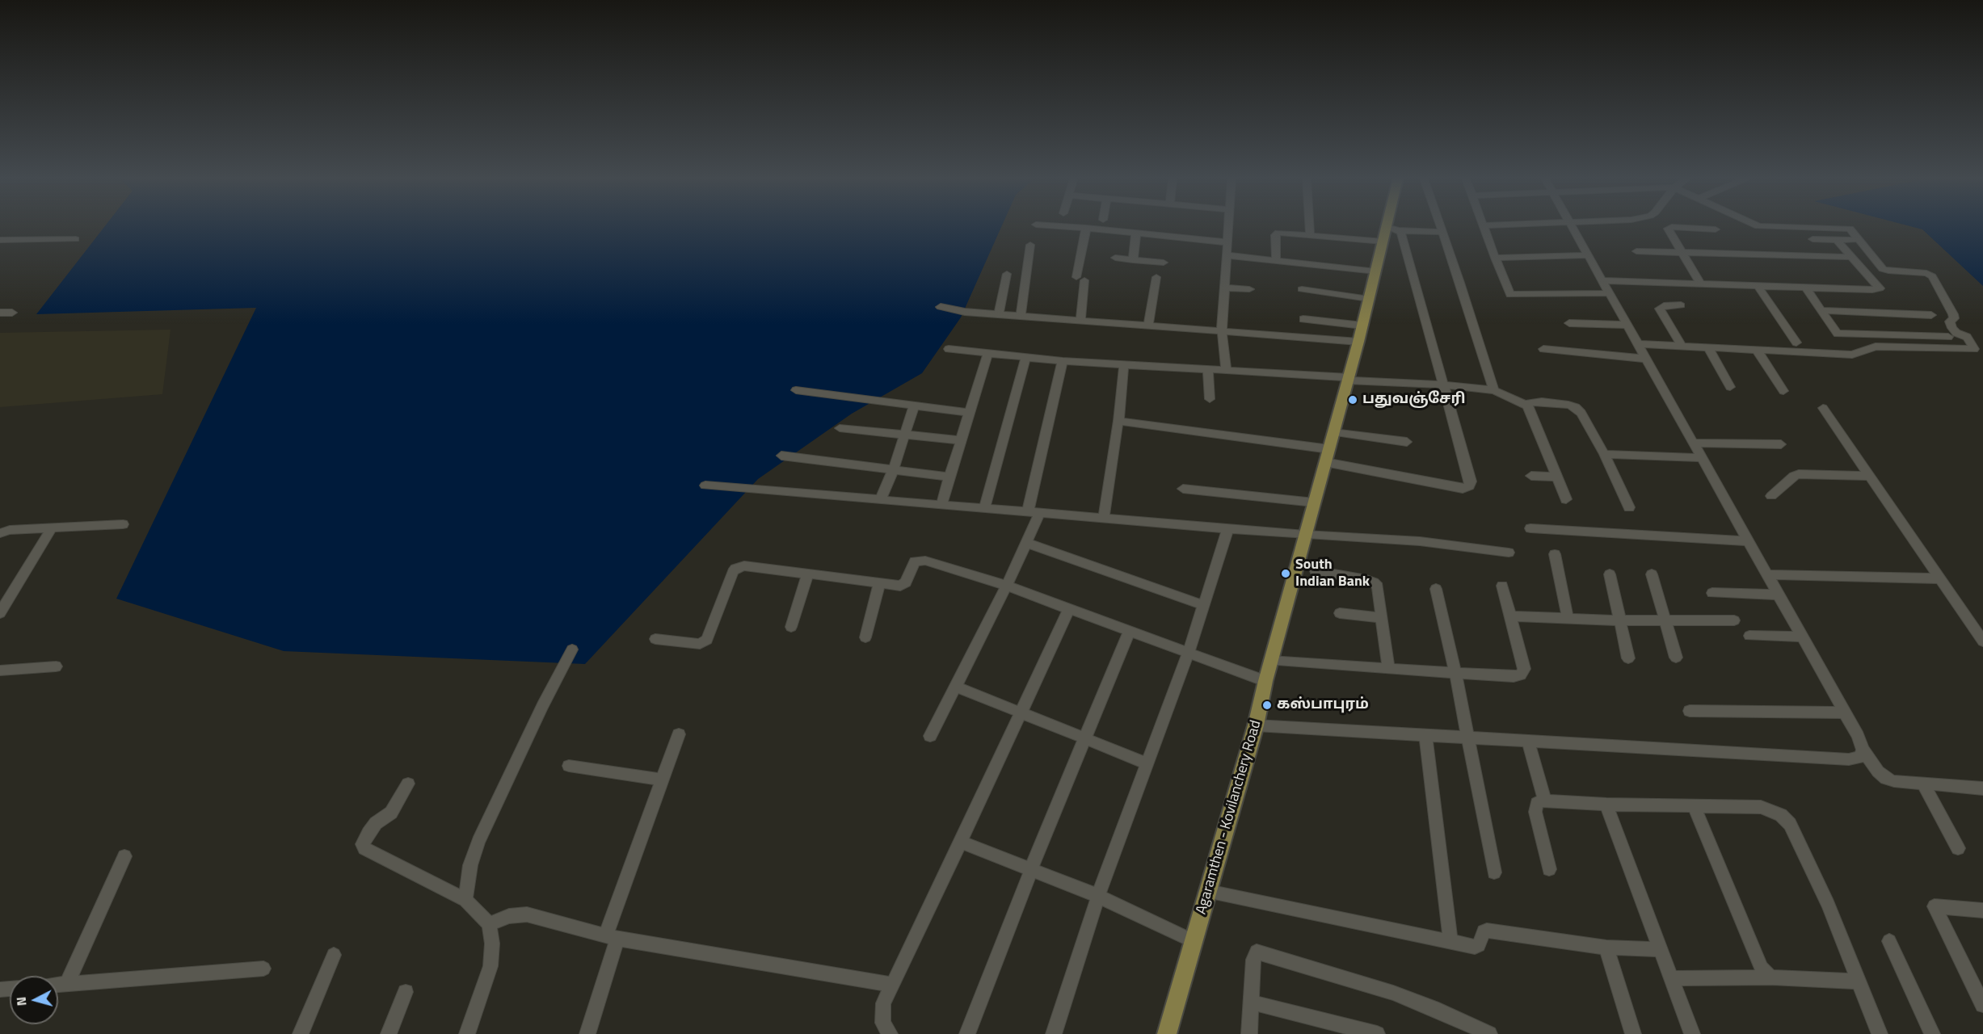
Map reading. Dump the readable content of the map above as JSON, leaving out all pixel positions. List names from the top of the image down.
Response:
{
  "streets": {
    "main road": ["Agaramthen - Kovilanchery Road"]
  },
  "places": ["பதுவஞ்சேரி", "South Indian Bank", "கஸ்பாபுரம்"],
  "north": "left"
}
